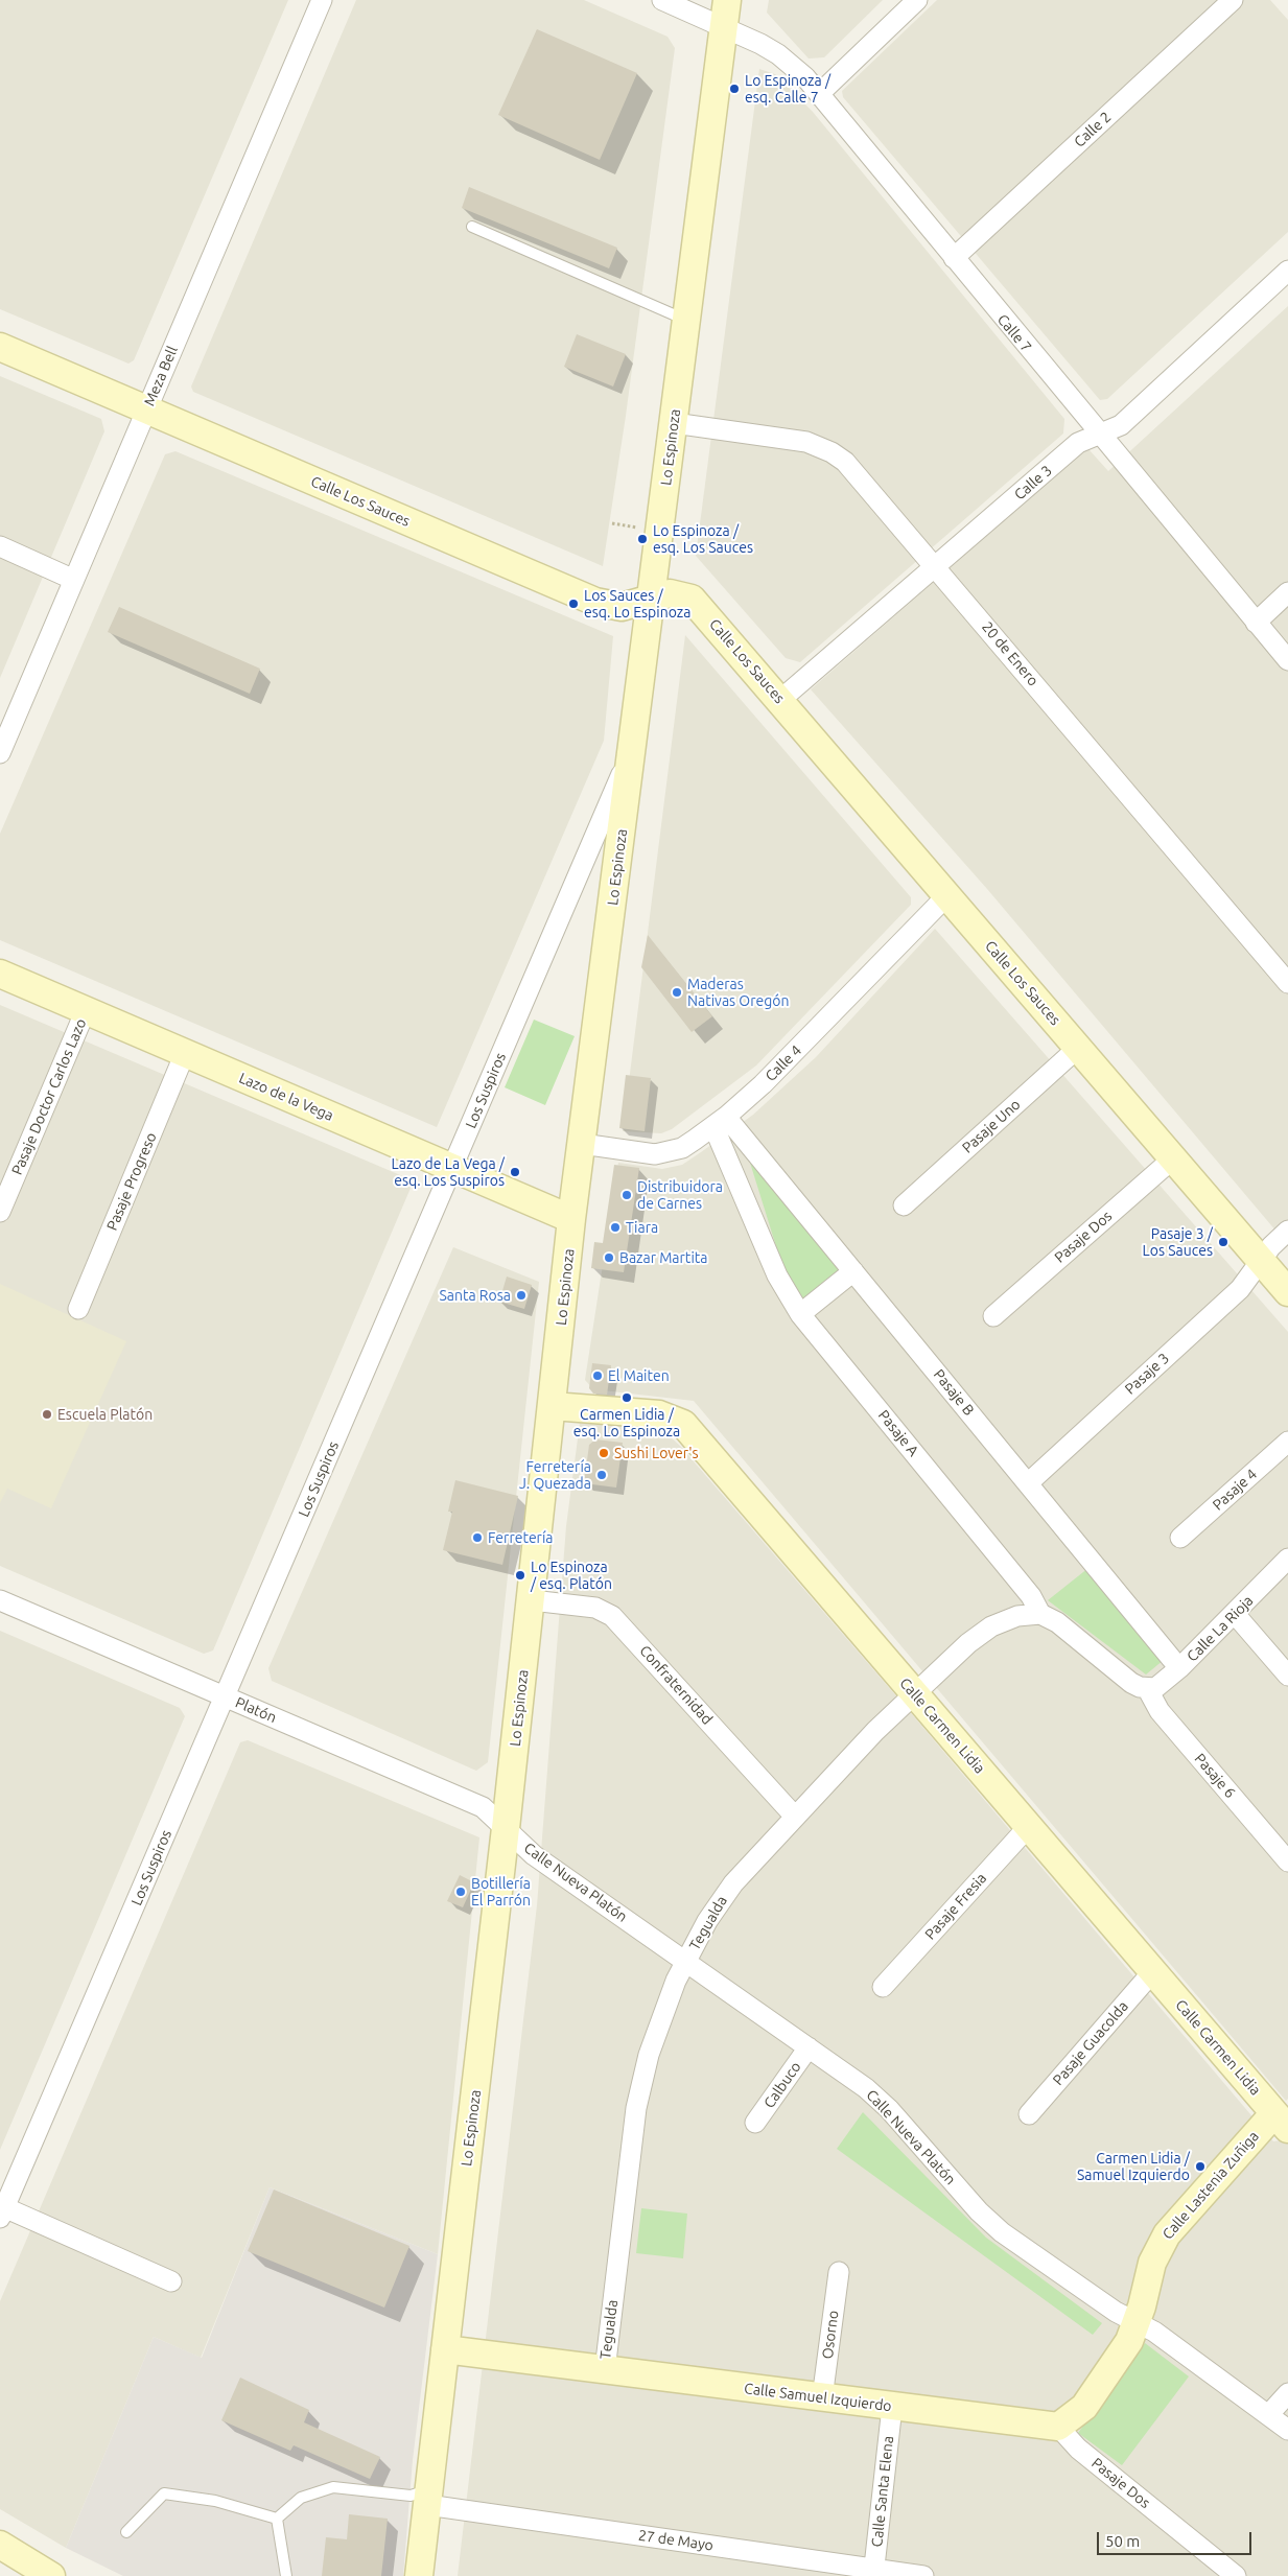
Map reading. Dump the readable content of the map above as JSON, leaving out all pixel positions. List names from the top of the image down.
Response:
{
  "streets": {
    "street": [
      "Calle 2",
      "Calle 7",
      "Meza Bell",
      "Lo Espinoza",
      "Calle 3",
      "Calle Los Sauces",
      "20 de Enero",
      "Calle 4",
      "Los Suspiros",
      "Pasaje Doctor Carlos Lazo",
      "Lazo de la Vega",
      "Pasaje Uno",
      "Pasaje Progreso",
      "Pasaje Dos",
      "Pasaje 3",
      "Pasaje B",
      "Pasaje A",
      "Pasaje 4",
      "Calle La Rioja",
      "Confraternidad",
      "Platón",
      "Calle Carmen Lidia",
      "Pasaje 6",
      "Calle Nueva Platón",
      "Pasaje Fresia",
      "Tegualda",
      "Pasaje Guacolda",
      "Calbuco",
      "Calle Lastenia Zuñiga",
      "Osorno",
      "Calle Samuel Izquierdo",
      "Calle Santa Elena",
      "27 de Mayo"
    ]
  },
  "crossings": [
    ["Calle 2", "Calle 7"],
    ["Calle 7", "Lo Espinoza"],
    ["Calle 7", "Calle 3"],
    ["Meza Bell", "Calle Los Sauces"],
    ["Lo Espinoza", "Calle Los Sauces"],
    ["Lo Espinoza", "20 de Enero"],
    ["Lo Espinoza", "Calle 4"],
    ["Lo Espinoza", "Los Suspiros"],
    ["Lo Espinoza", "Lazo de la Vega"],
    ["Lo Espinoza", "Confraternidad"],
    ["Lo Espinoza", "Platón"],
    ["Lo Espinoza", "Calle Carmen Lidia"],
    ["Lo Espinoza", "Calle Nueva Platón"],
    ["Lo Espinoza", "Calle Samuel Izquierdo"],
    ["Lo Espinoza", "27 de Mayo"],
    ["Calle 3", "Calle Los Sauces"],
    ["Calle 3", "20 de Enero"],
    ["Calle Los Sauces", "Calle 4"],
    ["Calle Los Sauces", "Pasaje Uno"],
    ["Calle Los Sauces", "Pasaje Dos"],
    ["Calle Los Sauces", "Pasaje 3"],
    ["Calle 4", "Pasaje B"],
    ["Calle 4", "Pasaje A"],
    ["Los Suspiros", "Lazo de la Vega"],
    ["Los Suspiros", "Platón"],
    ["Pasaje Doctor Carlos Lazo", "Lazo de la Vega"],
    ["Lazo de la Vega", "Pasaje Progreso"],
    ["Pasaje Dos", "Calle Samuel Izquierdo"],
    ["Pasaje 3", "Pasaje B"],
    ["Pasaje B", "Pasaje A"],
    ["Pasaje B", "Calle La Rioja"],
    ["Pasaje A", "Calle La Rioja"],
    ["Pasaje A", "Pasaje 6"],
    ["Pasaje A", "Tegualda"],
    ["Calle La Rioja", "Pasaje 6"],
    ["Confraternidad", "Tegualda"],
    ["Platón", "Calle Nueva Platón"],
    ["Calle Carmen Lidia", "Pasaje Fresia"],
    ["Calle Carmen Lidia", "Tegualda"],
    ["Calle Carmen Lidia", "Pasaje Guacolda"],
    ["Calle Carmen Lidia", "Calle Lastenia Zuñiga"],
    ["Calle Nueva Platón", "Tegualda"],
    ["Calle Nueva Platón", "Calbuco"],
    ["Calle Nueva Platón", "Calle Lastenia Zuñiga"],
    ["Tegualda", "Calle Samuel Izquierdo"],
    ["Osorno", "Calle Samuel Izquierdo"],
    ["Calle Samuel Izquierdo", "Calle Santa Elena"],
    ["Calle Santa Elena", "27 de Mayo"]
  ],
  "places": [
    "Lo Espinoza / esq. Calle 7",
    "Lo Espinoza / esq. Los Sauces",
    "Los Sauces / esq. Lo Espinoza",
    "Maderas Nativas Oregón",
    "Lazo de La Vega / esq. Los Suspiros",
    "Distribuidora de Carnes",
    "Tiara",
    "Pasaje 3 / Los Sauces",
    "Bazar Martita",
    "Santa Rosa",
    "El Maiten",
    "Carmen Lidia / esq. Lo Espinoza",
    "Escuela Platón",
    "Sushi Lover's",
    "Ferretería J. Quezada",
    "Ferretería",
    "Lo Espinoza / esq. Platón",
    "Botillería El Parrón",
    "Carmen Lidia / Samuel Izquierdo"
  ],
  "scale_bar": "50 m"
}
